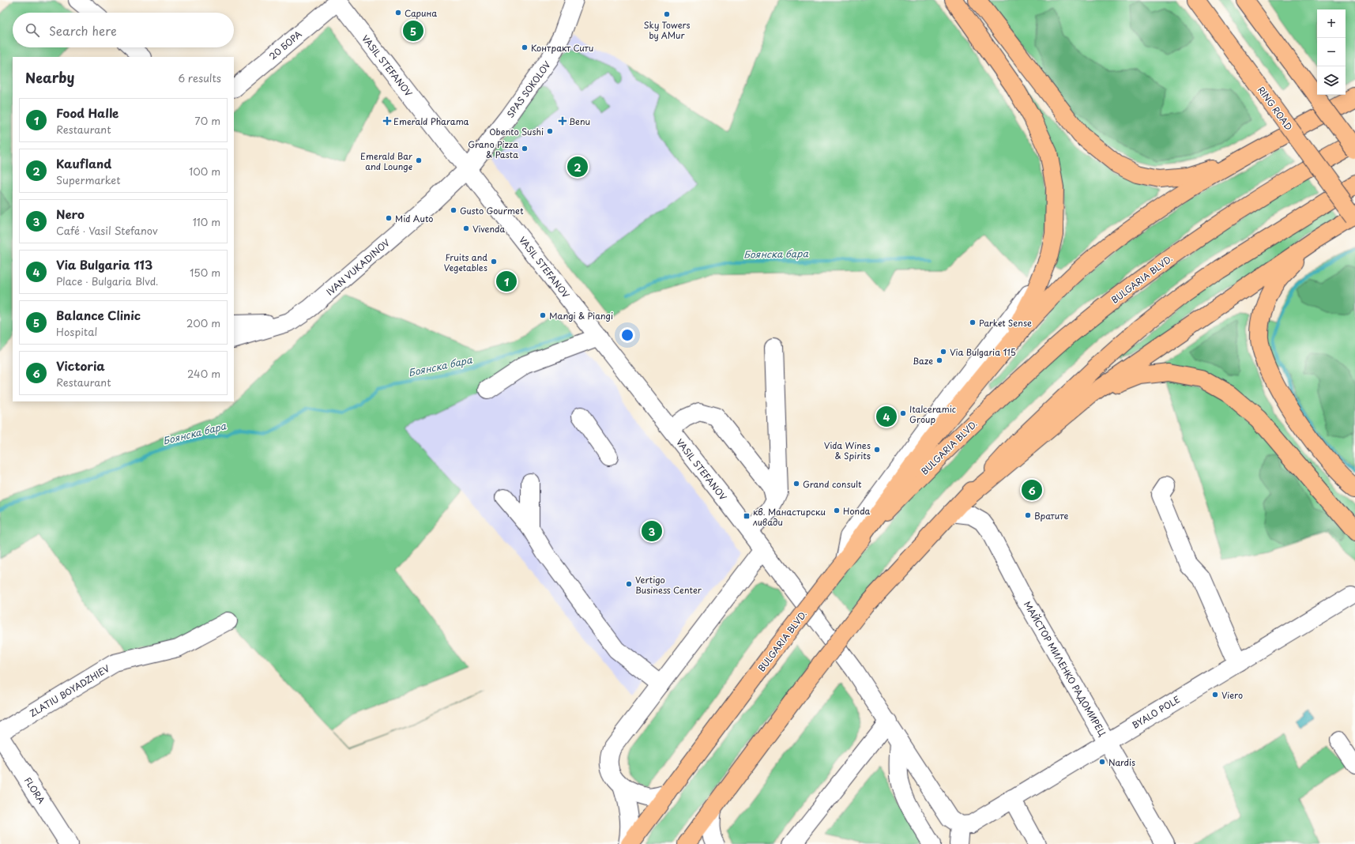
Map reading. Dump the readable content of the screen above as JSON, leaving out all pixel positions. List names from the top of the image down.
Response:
{
  "streets": {
    "main road": ["RING ROAD", "BULGARIA BLVD."],
    "street": [
      "20 БОРА",
      "VASIL STEFANOV",
      "SPAS SOKOLOV",
      "IVAN VUKADINOV",
      "МАЙСТОР МИЛЕНКО РАДОМИРЕЦ",
      "ZLATIU BOYADZHIEV",
      "BYALO POLE",
      "FLORA"
    ]
  },
  "crossings": [
    ["20 БОРА", "VASIL STEFANOV"],
    ["VASIL STEFANOV", "SPAS SOKOLOV"],
    ["VASIL STEFANOV", "IVAN VUKADINOV"],
    ["VASIL STEFANOV", "BYALO POLE"],
    ["SPAS SOKOLOV", "IVAN VUKADINOV"],
    ["МАЙСТОР МИЛЕНКО РАДОМИРЕЦ", "BYALO POLE"]
  ],
  "water": ["Боянска бара"],
  "places": {
    "other": [
      "Сарина",
      "Sky Towers by AMur",
      "Контракт Сити",
      "Obento Sushi",
      "Grano Pizza & Pasta",
      "Emerald Bar and Lounge",
      "Gusto Gourmet",
      "Mid Auto",
      "Vivenda",
      "Fruits and Vegetables",
      "Mangi & Piangi",
      "Parket Sense",
      "Via Bulgaria 115",
      "Baze",
      "Italceramic Group",
      "Vida Wines & Spirits",
      "Grand consult",
      "Honda",
      "Вратите",
      "Vertigo Business Center",
      "Viero",
      "Nardis"
    ],
    "health": ["Emerald Pharama", "Benu"],
    "transit": ["кв. Манастирски ливади"]
  },
  "page": {
    "map_buttons": ["+", "−"],
    "search": "Search here",
    "pins": [
      "5",
      "2",
      "1",
      "4",
      "6",
      "3"
    ],
    "heading": ["Nearby", "6 results"],
    "list": [
      {
        "mark": "1",
        "name": "Food Halle",
        "note": "Restaurant",
        "value": "70 m"
      },
      {
        "mark": "2",
        "name": "Kaufland",
        "note": "Supermarket",
        "value": "100 m"
      },
      {
        "mark": "3",
        "name": "Nero",
        "note": "Café · Vasil Stefanov",
        "value": "110 m"
      },
      {
        "mark": "4",
        "name": "Via Bulgaria 113",
        "note": "Place · Bulgaria Blvd.",
        "value": "150 m"
      },
      {
        "mark": "5",
        "name": "Balance Clinic",
        "note": "Hospital",
        "value": "200 m"
      },
      {
        "mark": "6",
        "name": "Victoria",
        "note": "Restaurant",
        "value": "240 m"
      }
    ]
  }
}
